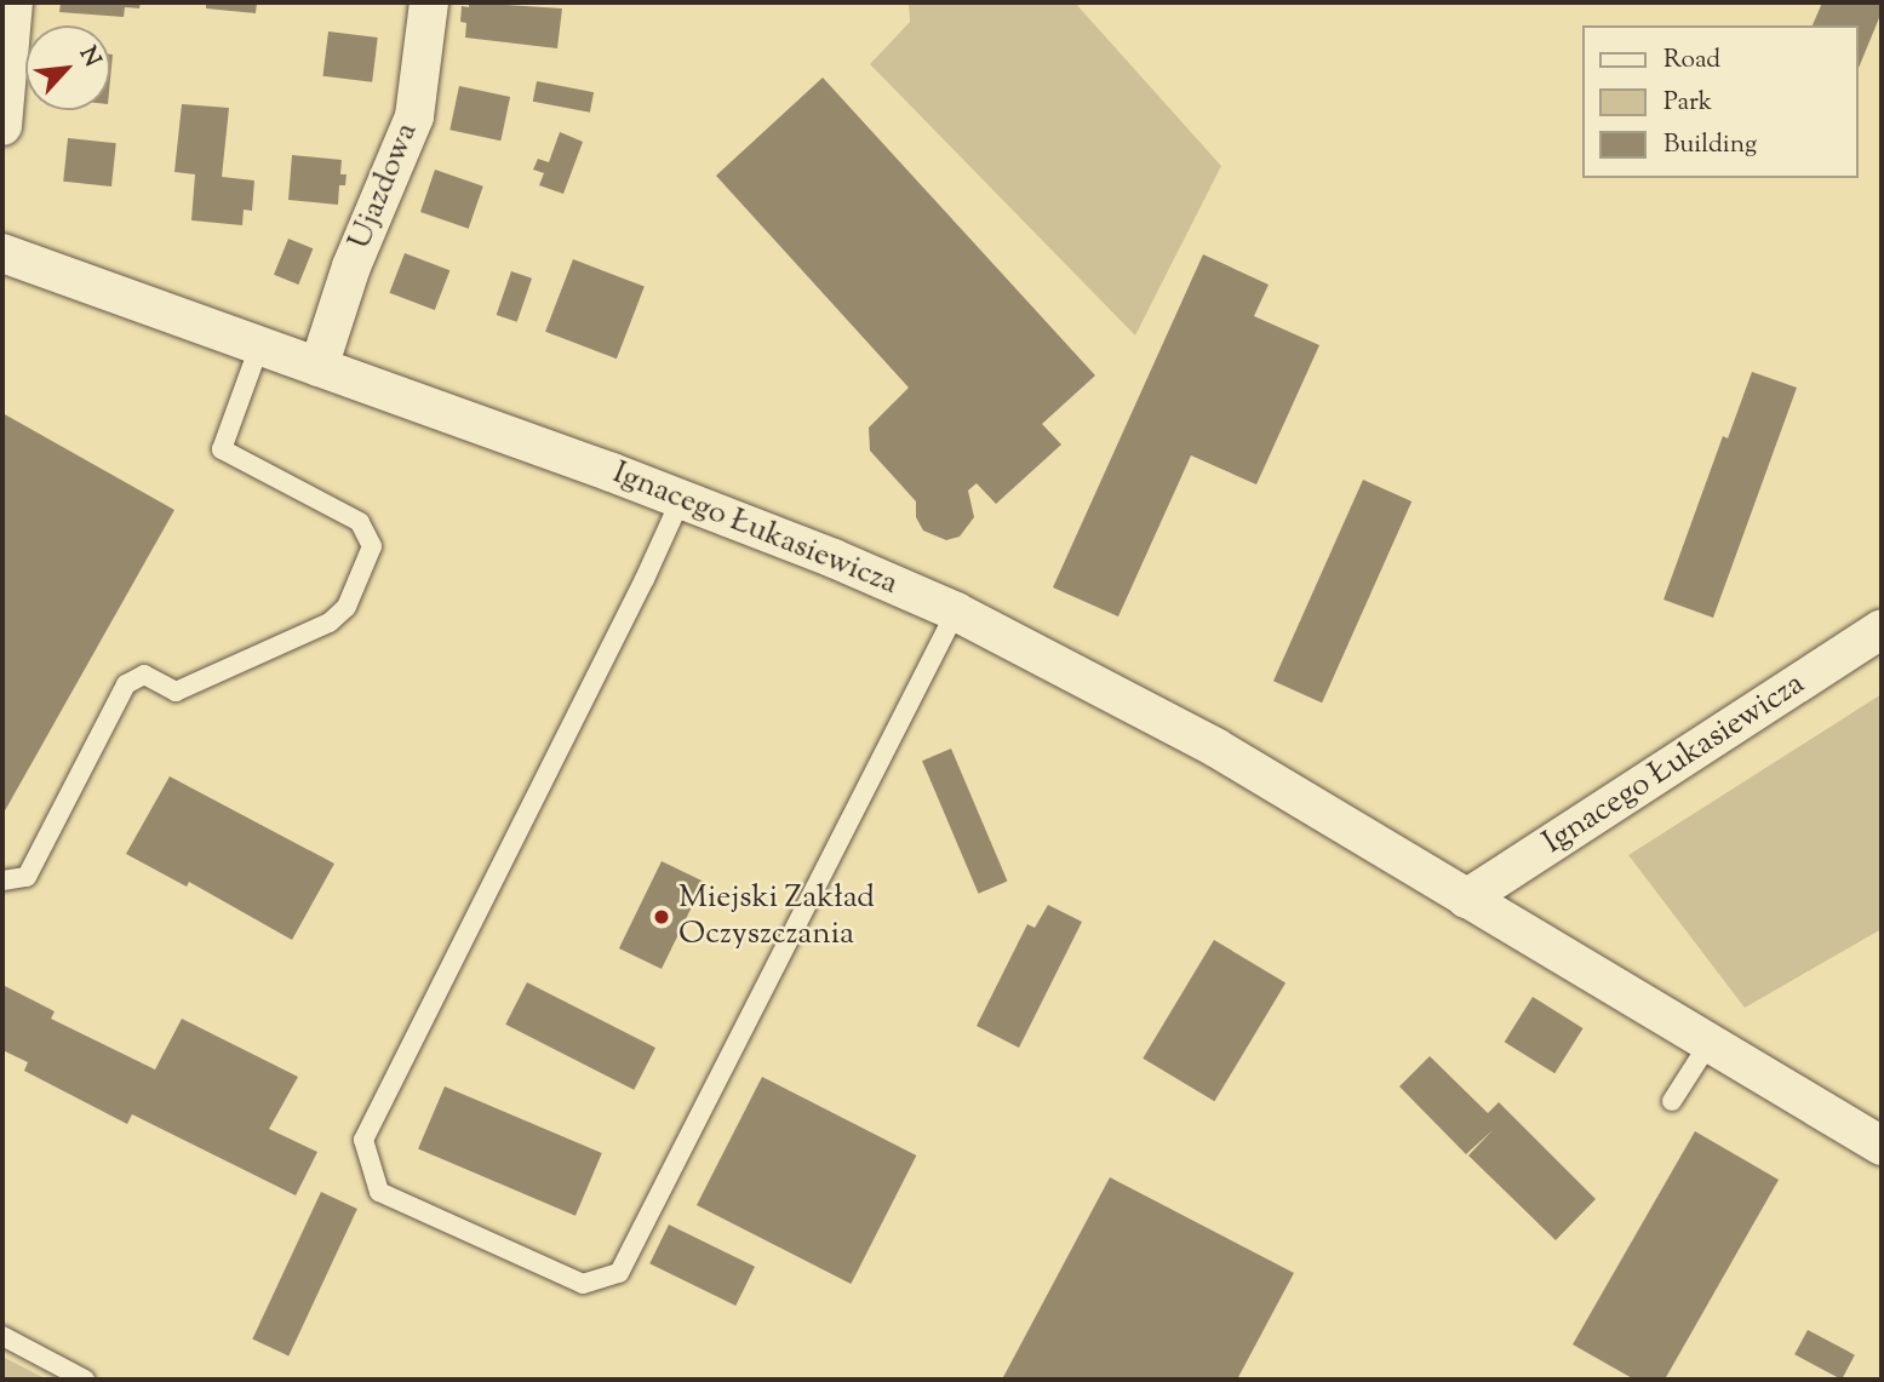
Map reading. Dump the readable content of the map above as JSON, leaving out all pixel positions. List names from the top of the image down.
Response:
{
  "streets": {
    "street": ["Ujazdowa", "Ignacego Łukasiewicza"]
  },
  "crossings": [
    ["Ujazdowa", "Ignacego Łukasiewicza"]
  ],
  "places": ["Miejski Zakład Oczyszczania"],
  "legend": ["Road", "Park", "Building"],
  "north": "top right"
}
